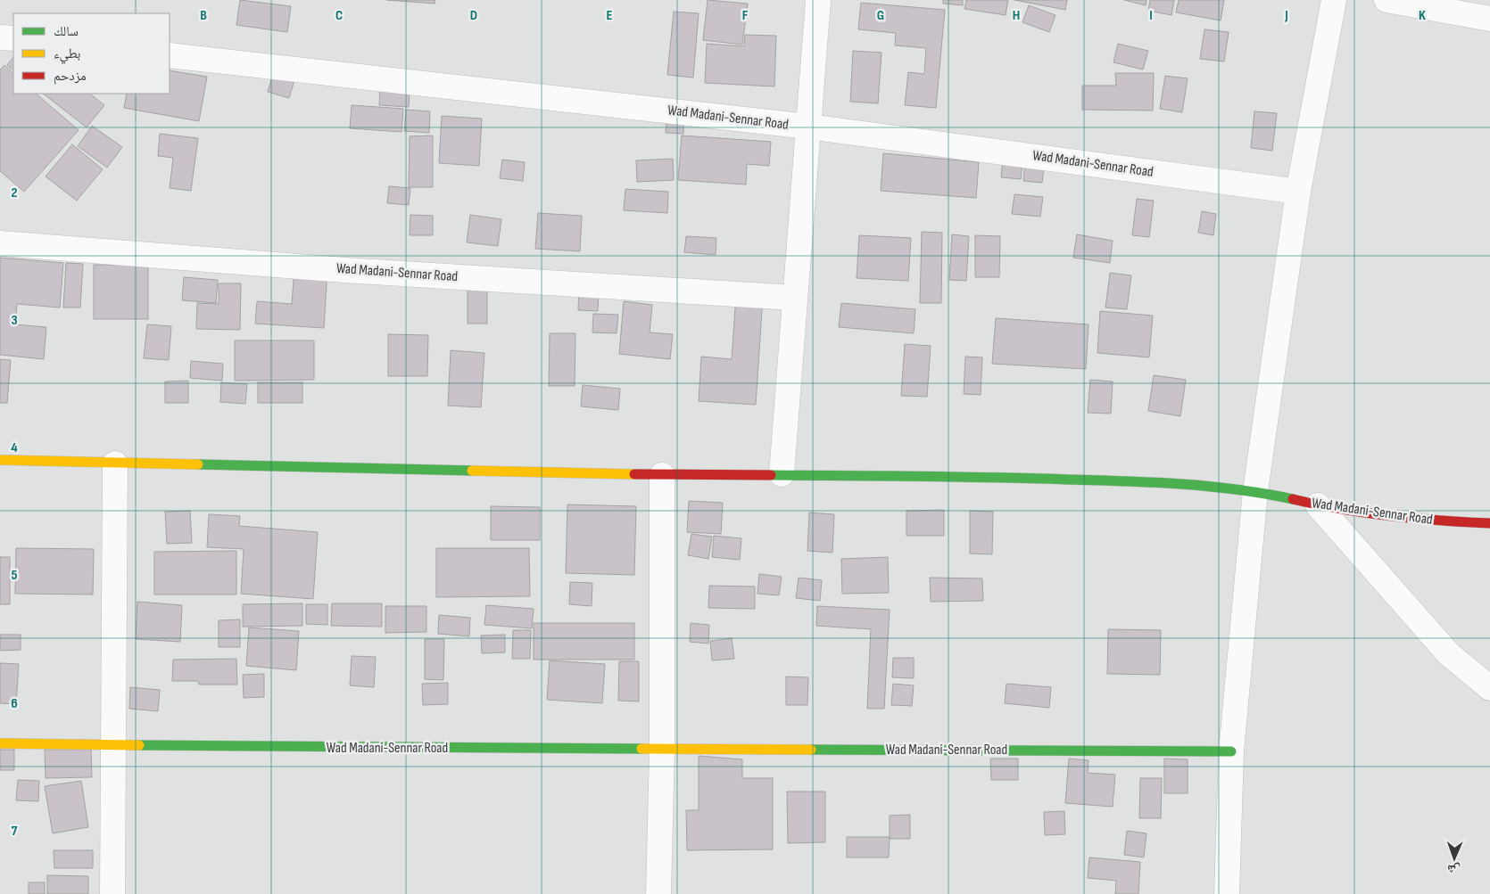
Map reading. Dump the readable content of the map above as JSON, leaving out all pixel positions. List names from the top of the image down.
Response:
{
  "streets": {
    "street": ["Wad Madani-Sennar Road"]
  },
  "legend": ["سالك", "بطيء", "مزدحم"],
  "north": "bottom",
  "grid": {
    "columns": [
      "B",
      "C",
      "D",
      "E",
      "F",
      "G",
      "H",
      "I",
      "J",
      "K"
    ],
    "rows": [
      "2",
      "3",
      "4",
      "5",
      "6",
      "7"
    ]
  }
}
